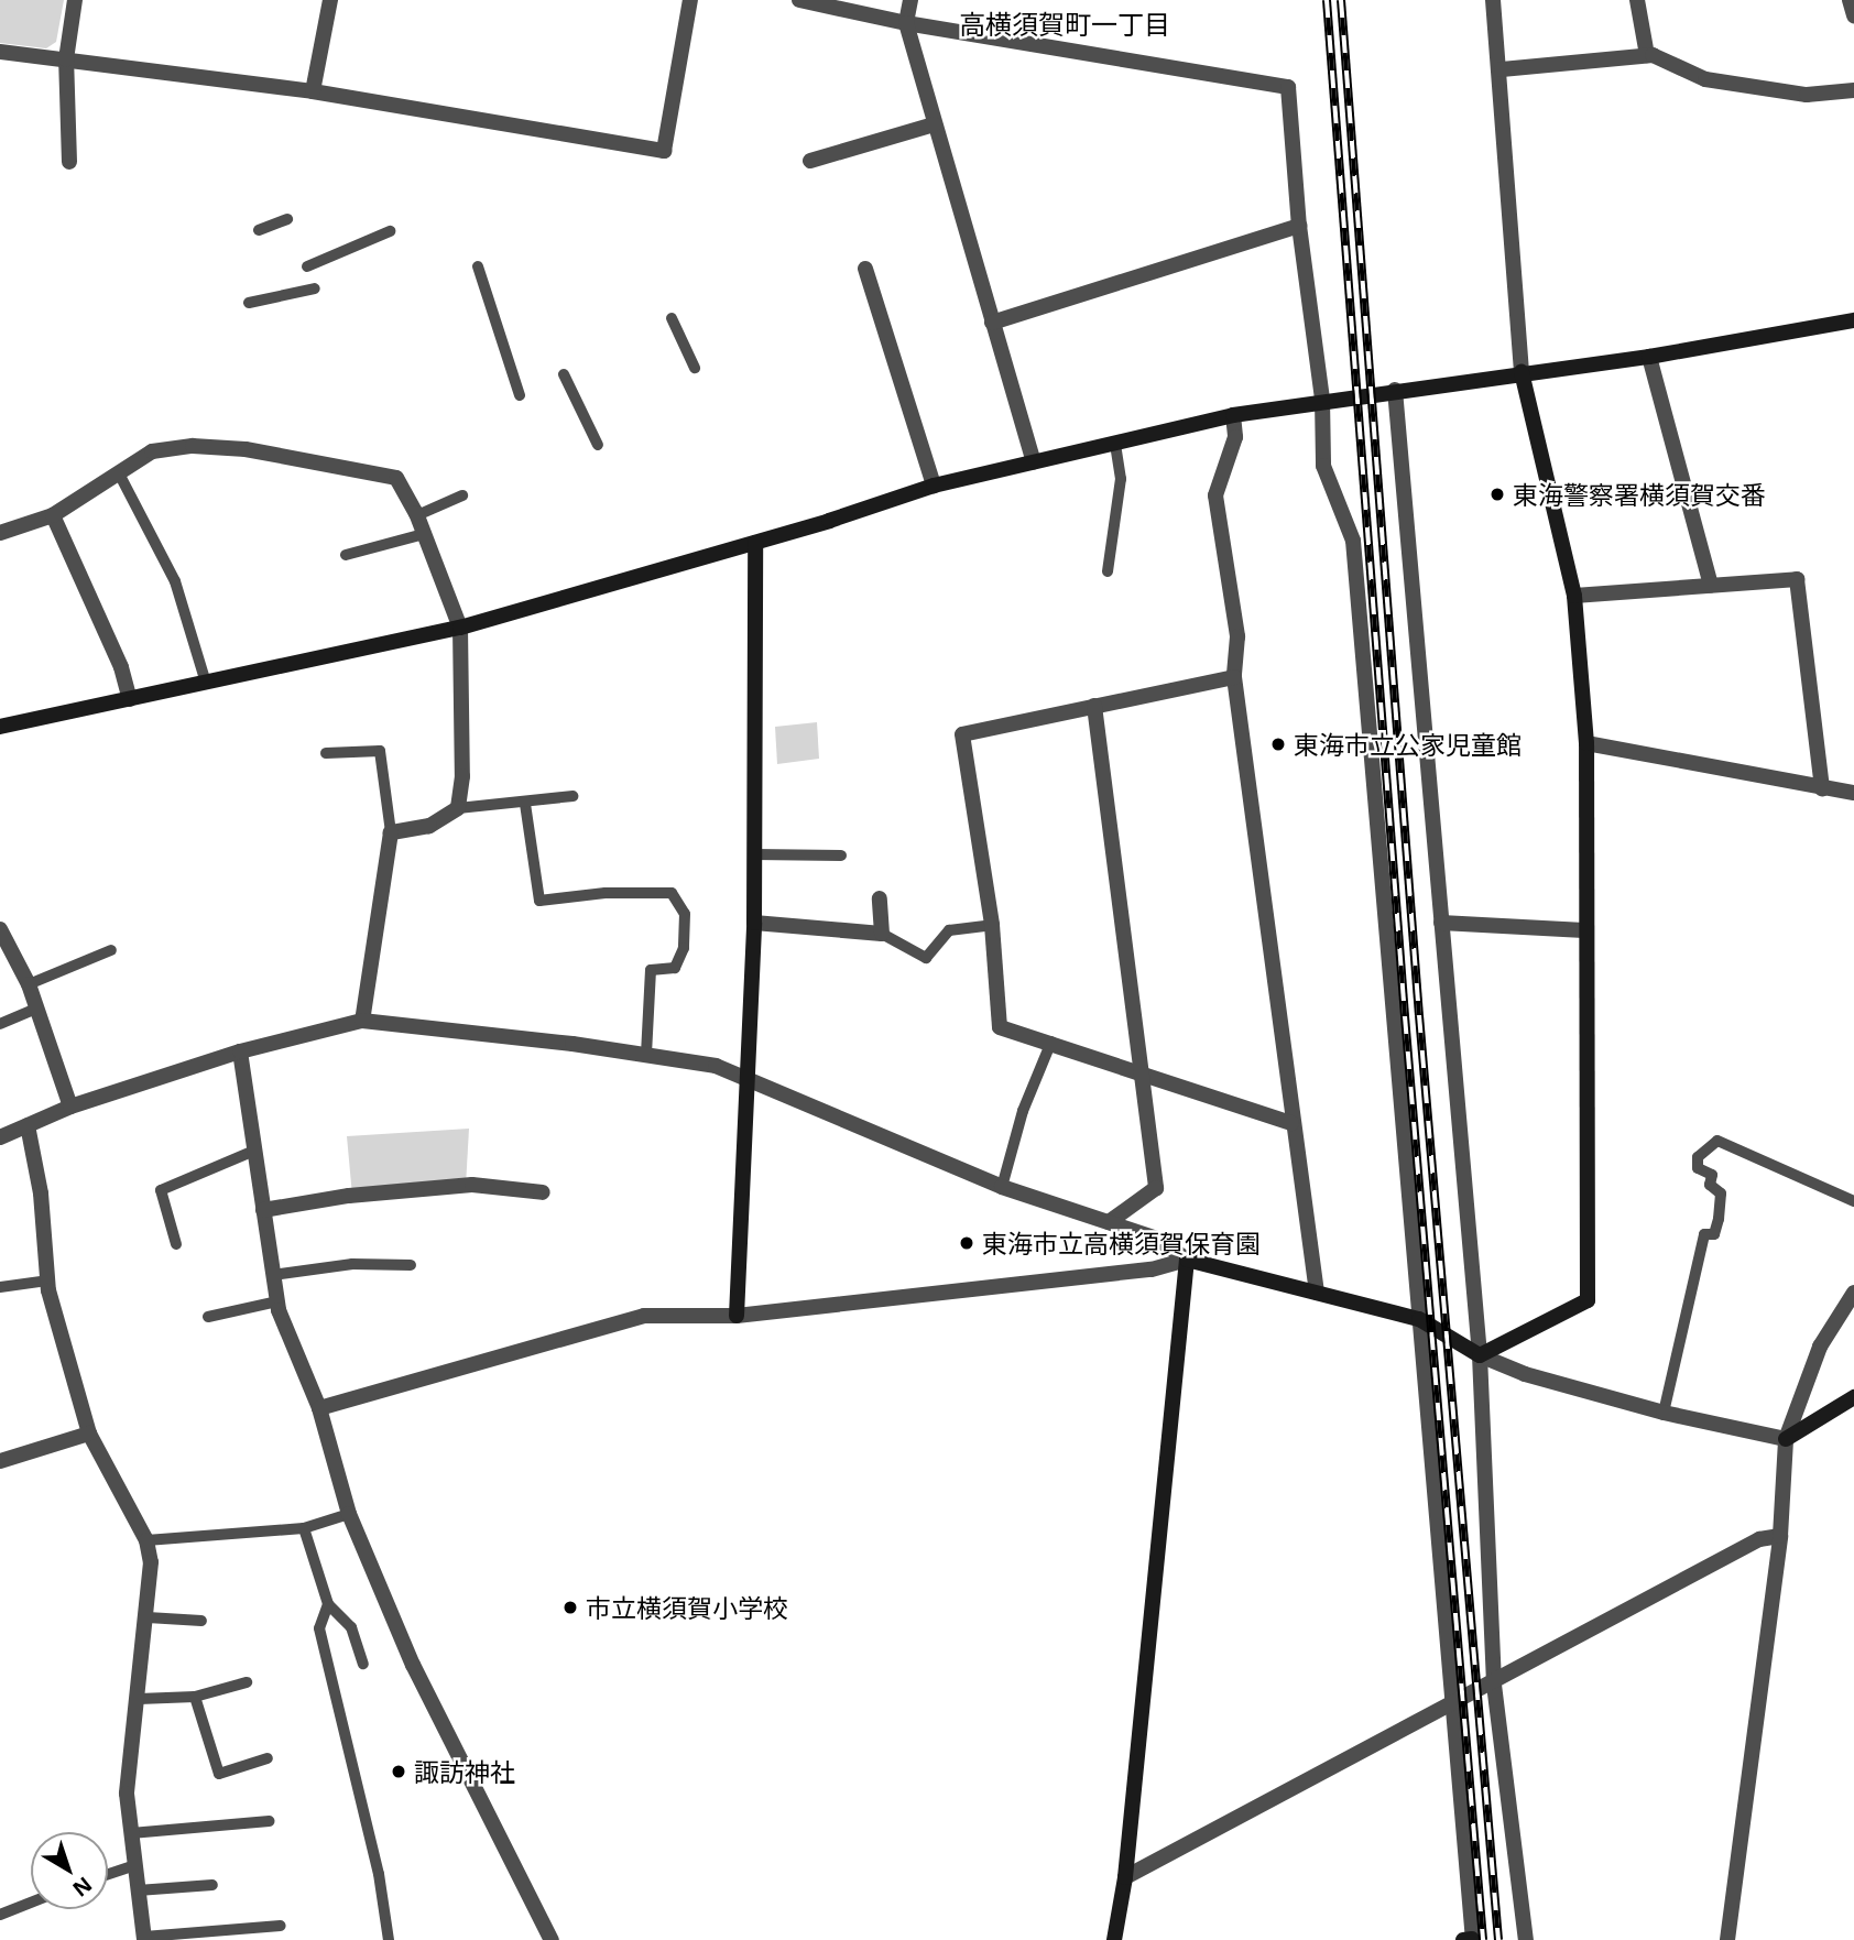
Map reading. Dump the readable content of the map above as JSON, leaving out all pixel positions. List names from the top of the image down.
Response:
{
  "districts": ["高横須賀町一丁目"],
  "places": [
    "東海警察署横須賀交番",
    "東海市立公家児童館",
    "東海市立高横須賀保育園",
    "市立横須賀小学校",
    "諏訪神社"
  ],
  "north": "bottom right"
}
